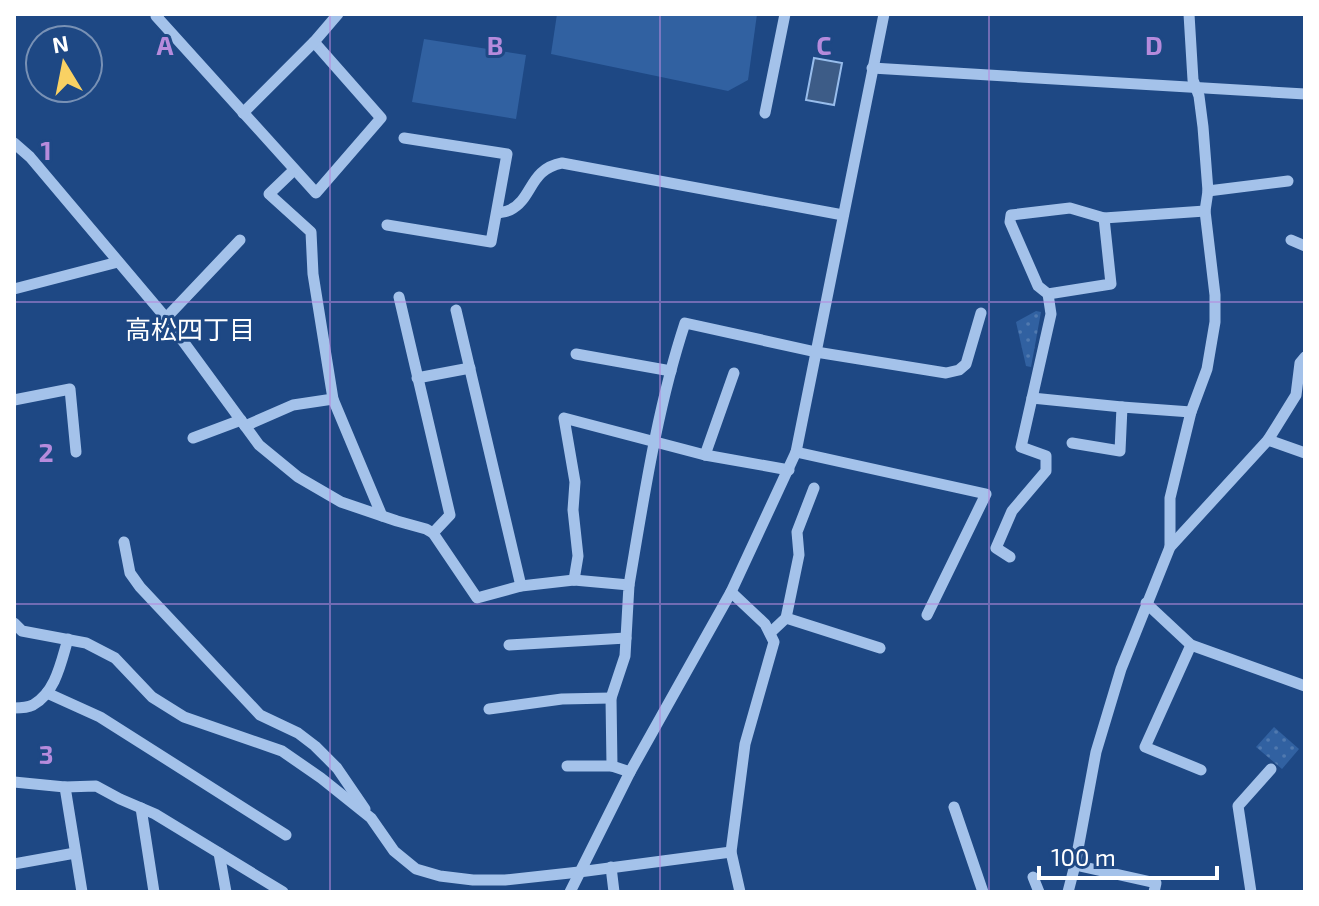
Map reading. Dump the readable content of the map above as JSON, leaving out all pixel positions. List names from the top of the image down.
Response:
{
  "districts": ["高松四丁目"],
  "scale_bar": "100 m",
  "north": "top",
  "grid": {
    "columns": [
      "A",
      "B",
      "C",
      "D"
    ],
    "rows": ["1", "2", "3"]
  }
}
